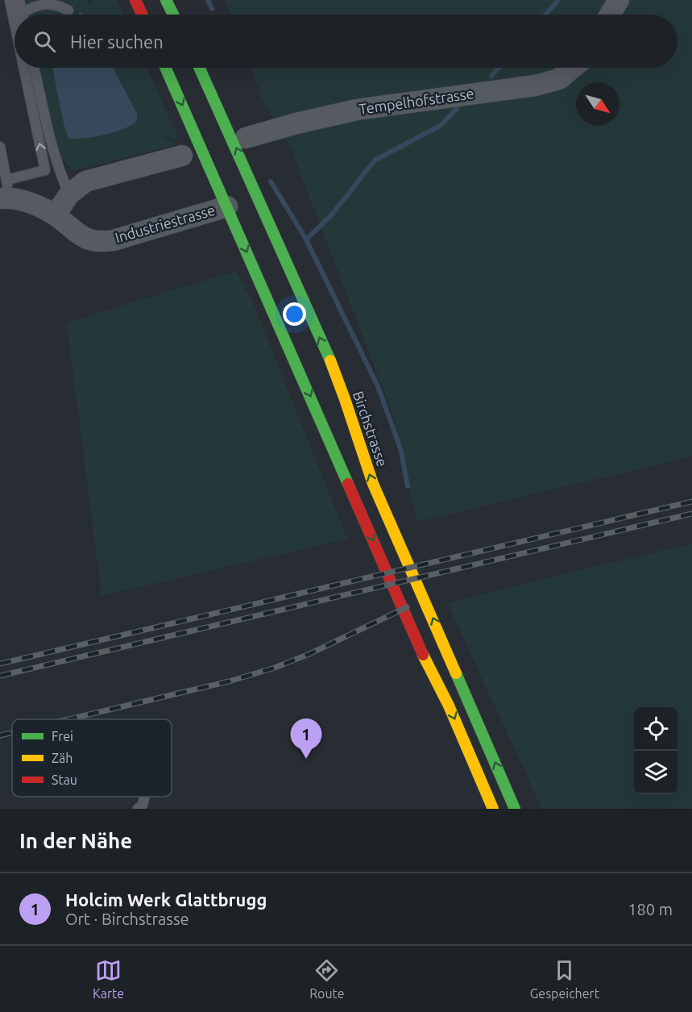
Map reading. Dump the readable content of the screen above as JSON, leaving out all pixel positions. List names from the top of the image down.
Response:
{
  "streets": {
    "main road": ["Birchstrasse"],
    "street": ["Tempelhofstrasse", "Industriestrasse"]
  },
  "legend": ["Frei", "Zäh", "Stau"],
  "north": "bottom right",
  "page": {
    "search": "Hier suchen",
    "pins": "1",
    "heading": "In der Nähe",
    "list": [
      {
        "mark": "1",
        "name": "Holcim Werk Glattbrugg",
        "note": "Ort · Birchstrasse",
        "value": "180 m"
      }
    ],
    "nav": ["Karte", "Route", "Gespeichert"]
  }
}
